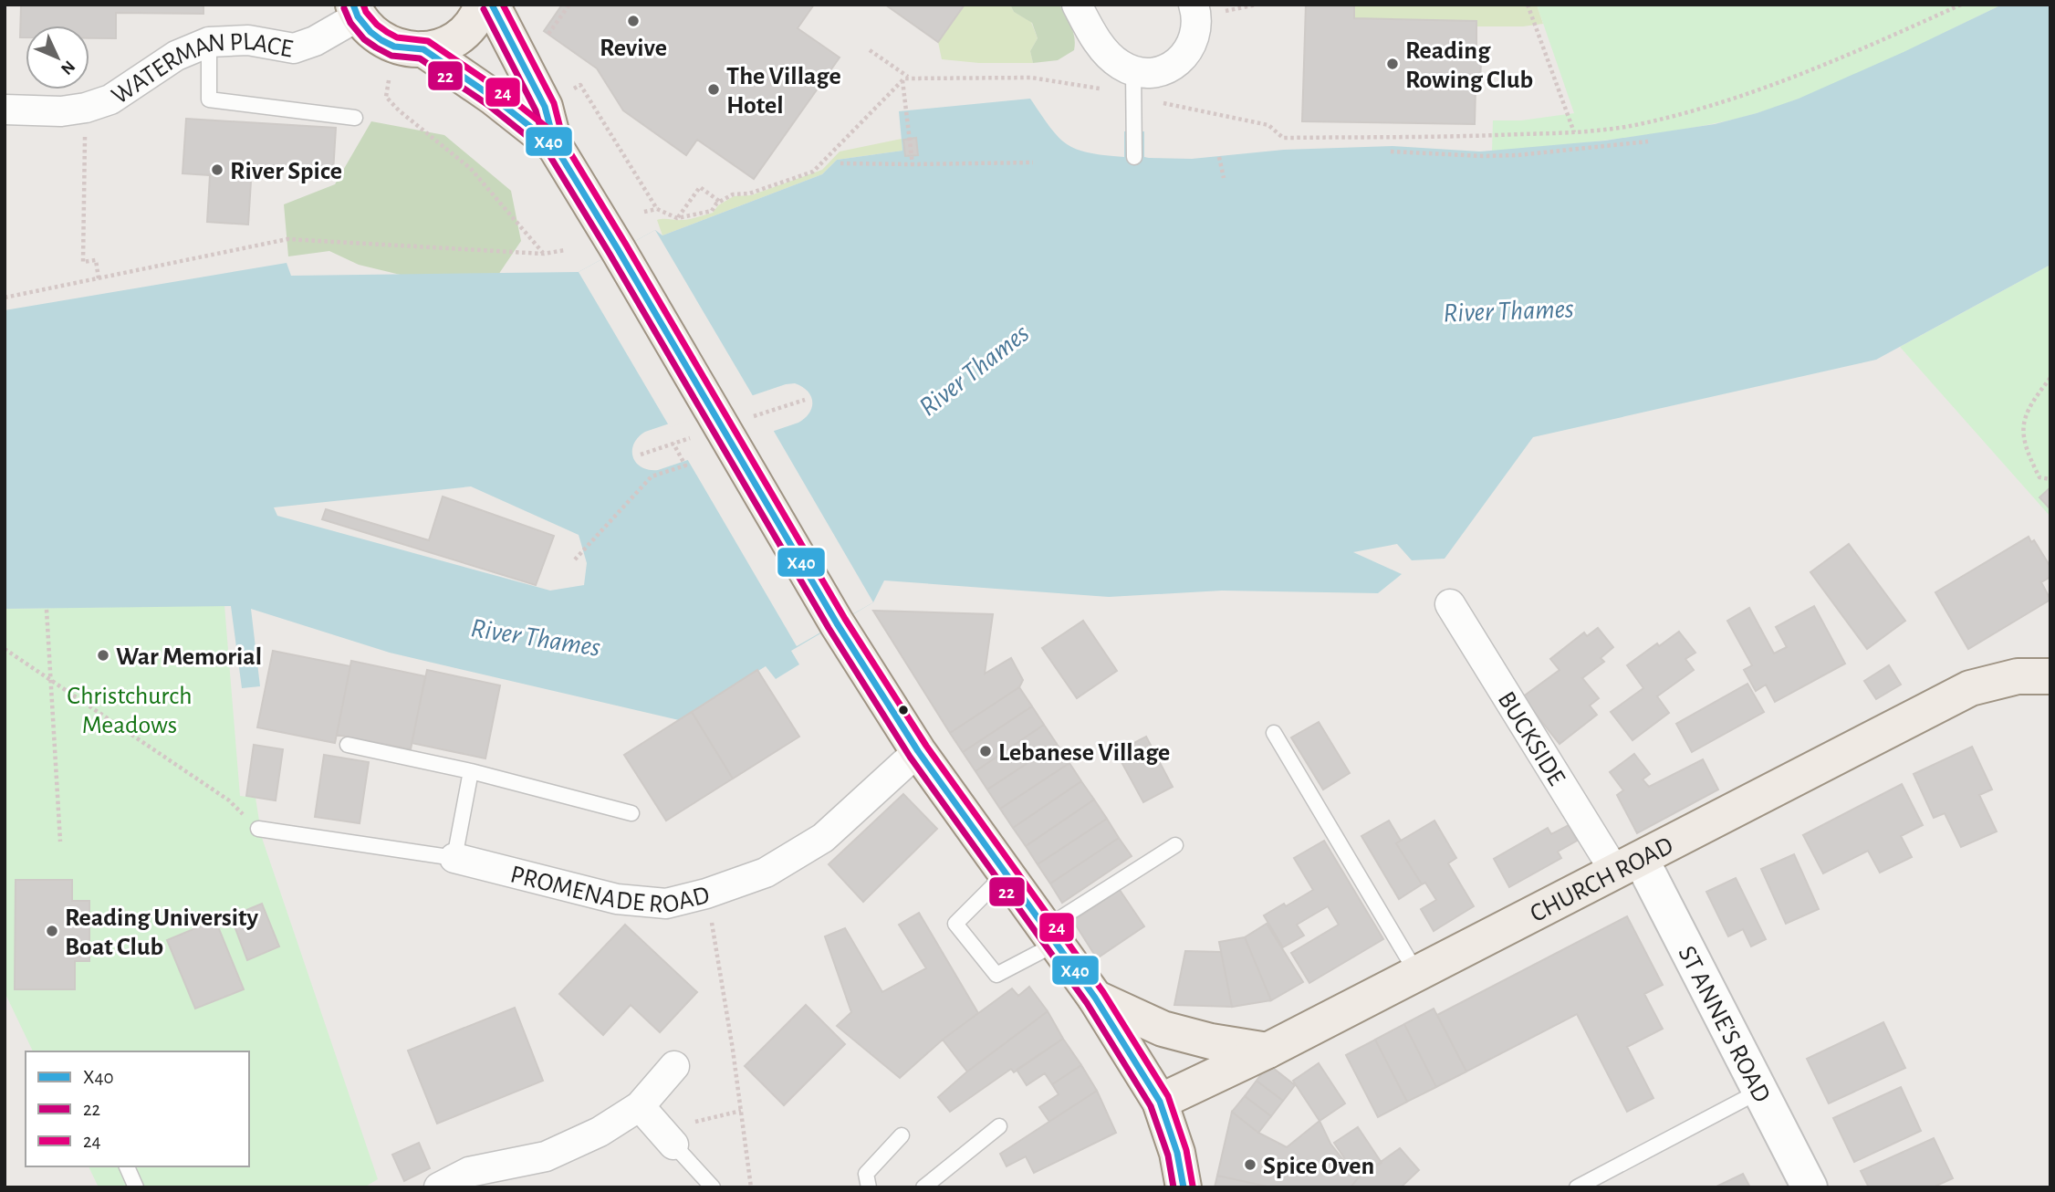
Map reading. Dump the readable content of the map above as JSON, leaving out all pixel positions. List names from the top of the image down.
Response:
{
  "streets": {
    "main road": ["CHURCH ROAD"],
    "street": [
      "WATERMAN PLACE",
      "BUCKSIDE",
      "PROMENADE ROAD",
      "ST ANNE'S ROAD"
    ]
  },
  "crossings": [
    ["BUCKSIDE", "CHURCH ROAD"],
    ["BUCKSIDE", "ST ANNE'S ROAD"],
    ["CHURCH ROAD", "ST ANNE'S ROAD"]
  ],
  "water": ["River Thames"],
  "parks": ["Christchurch Meadows"],
  "places": [
    "Revive",
    "Reading Rowing Club",
    "The Village Hotel",
    "River Spice",
    "War Memorial",
    "Lebanese Village",
    "Reading University Boat Club",
    "Spice Oven"
  ],
  "lines": ["transit line X40", "transit line 24", "transit line 22"],
  "legend": ["X40", "22", "24"],
  "north": "bottom right"
}
